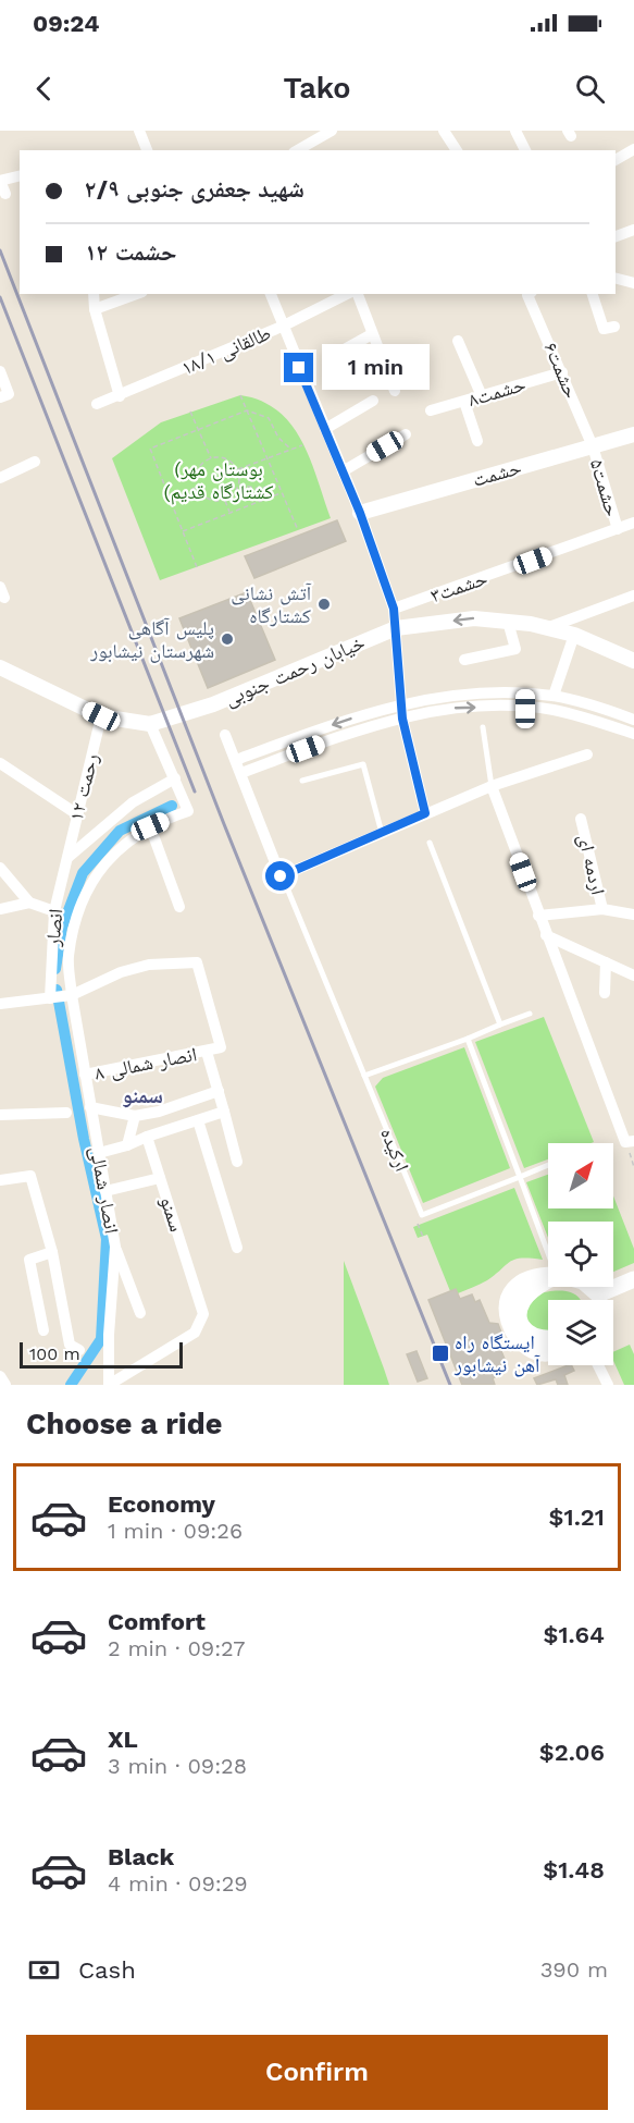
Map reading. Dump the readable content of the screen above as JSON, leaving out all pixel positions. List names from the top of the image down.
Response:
{
  "streets": {
    "street": [
      "طالقانی ۱۸/۱",
      "حشمت۶",
      "حشمت۸",
      "حشمت",
      "حشمت۵",
      "حشمت۳",
      "خیابان رحمت جنوبی",
      "رحمت ۱۲",
      "اردمه ای",
      "انصار",
      "انصار شمالی ۸",
      "انصار شمالی",
      "سمنو"
    ],
    "lane": ["ارکیده"]
  },
  "crossings": [
    ["حشمت۶", "حشمت۸"],
    ["حشمت۶", "حشمت"],
    ["حشمت۶", "حشمت۵"],
    ["حشمت", "حشمت۵"],
    ["حشمت۵", "حشمت۳"],
    ["خیابان رحمت جنوبی", "رحمت ۱۲"],
    ["رحمت ۱۲", "انصار"],
    ["انصار شمالی ۸", "انصار شمالی"],
    ["انصار شمالی", "سمنو"]
  ],
  "districts": ["سمنو"],
  "parks": ["(بوستان مهر (کشتارگاه قدیم"],
  "places": {
    "other": ["آتش نشانی کشتارگاه", "پلیس آگاهی شهرستان نیشابور"],
    "transit": ["ایستگاه راه‌ آهن نیشابور"]
  },
  "scale_bar": "100 m",
  "north": "top right",
  "page": {
    "status": "09:24",
    "header": "Tako",
    "banner": ["شهید جعفری جنوبی ۲/۹", "حشمت ۱۲"],
    "bubble": "1 min",
    "scale": "100 m",
    "heading": "Choose a ride",
    "list": [
      {
        "name": "Economy",
        "note": "1 min · 09:26",
        "value": "$1.21"
      },
      {
        "name": "Comfort",
        "note": "2 min · 09:27",
        "value": "$1.64"
      },
      {
        "name": "XL",
        "note": "3 min · 09:28",
        "value": "$2.06"
      },
      {
        "name": "Black",
        "note": "4 min · 09:29",
        "value": "$1.48"
      }
    ],
    "pay": ["Cash", "390 m"],
    "buttons": "Confirm"
  }
}
